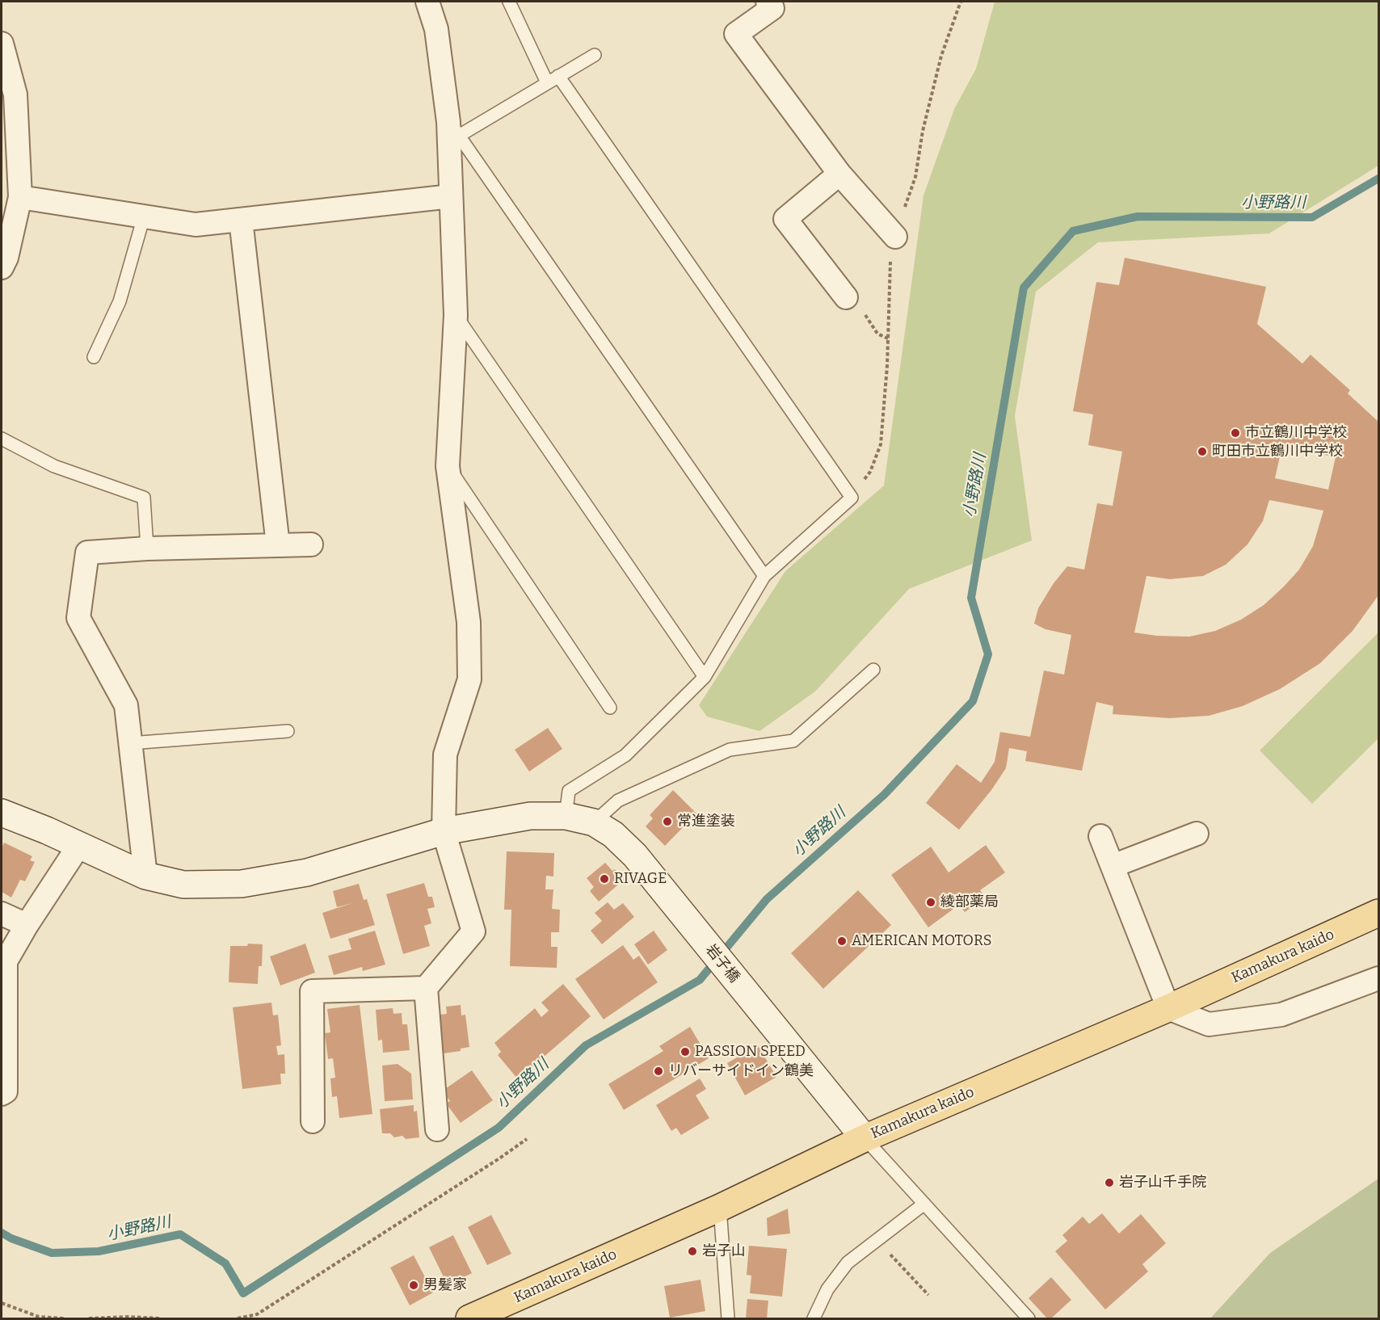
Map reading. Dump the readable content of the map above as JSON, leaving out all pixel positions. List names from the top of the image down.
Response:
{
  "streets": {
    "main road": ["Kamakura kaido"],
    "street": ["岩子橋"]
  },
  "crossings": [
    ["Kamakura kaido", "岩子橋"]
  ],
  "water": ["小野路川"],
  "places": [
    "市立鶴川中学校",
    "町田市立鶴川中学校",
    "常進塗装",
    "RIVAGE",
    "綾部薬局",
    "AMERICAN MOTORS",
    "PASSION SPEED",
    "リバーサイドイン鶴美",
    "岩子山千手院",
    "岩子山",
    "男髪家"
  ]
}
